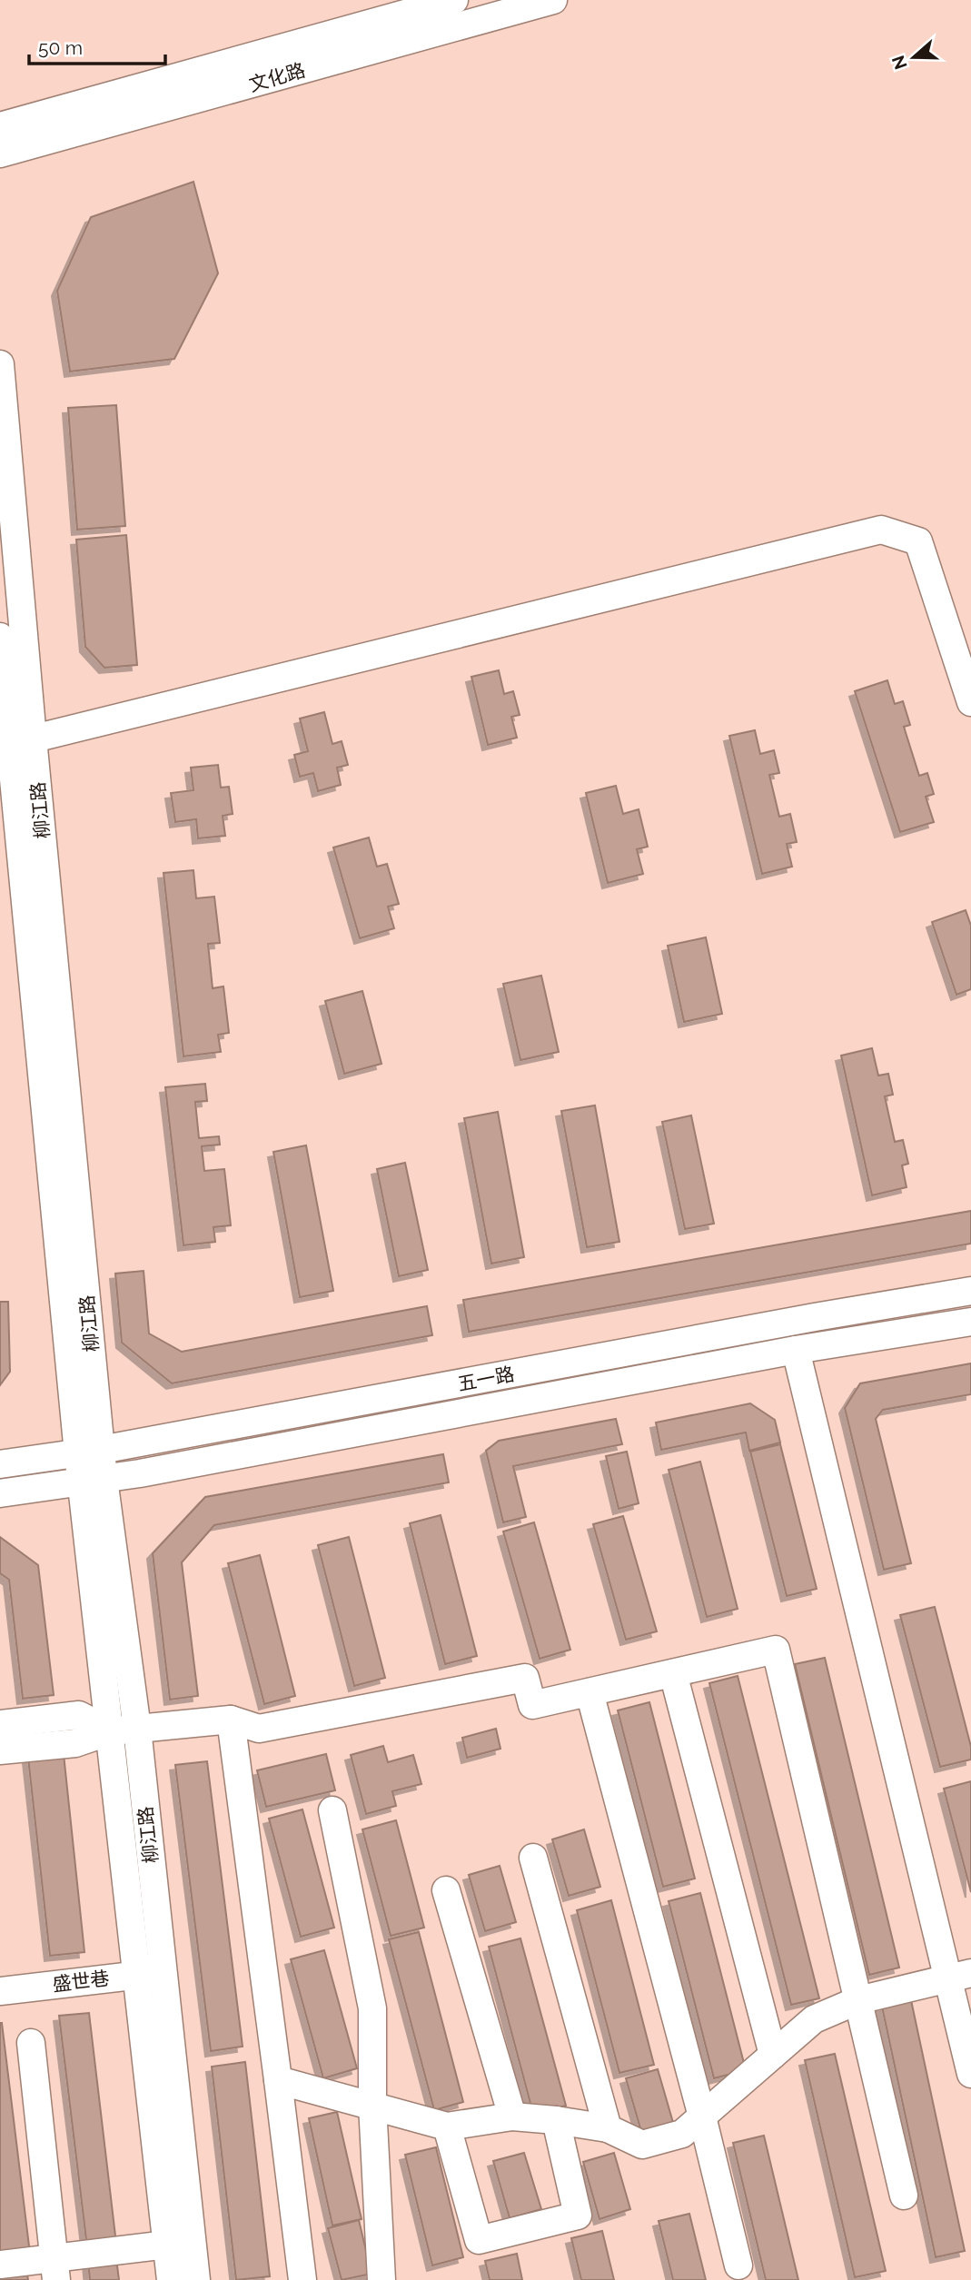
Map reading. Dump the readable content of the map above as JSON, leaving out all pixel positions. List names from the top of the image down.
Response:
{
  "streets": {
    "street": [
      "文化路",
      "柳江路",
      "五一路",
      "盛世巷"
    ]
  },
  "crossings": [
    ["柳江路", "五一路"],
    ["柳江路", "盛世巷"]
  ],
  "scale_bar": "50 m",
  "north": "left"
}
